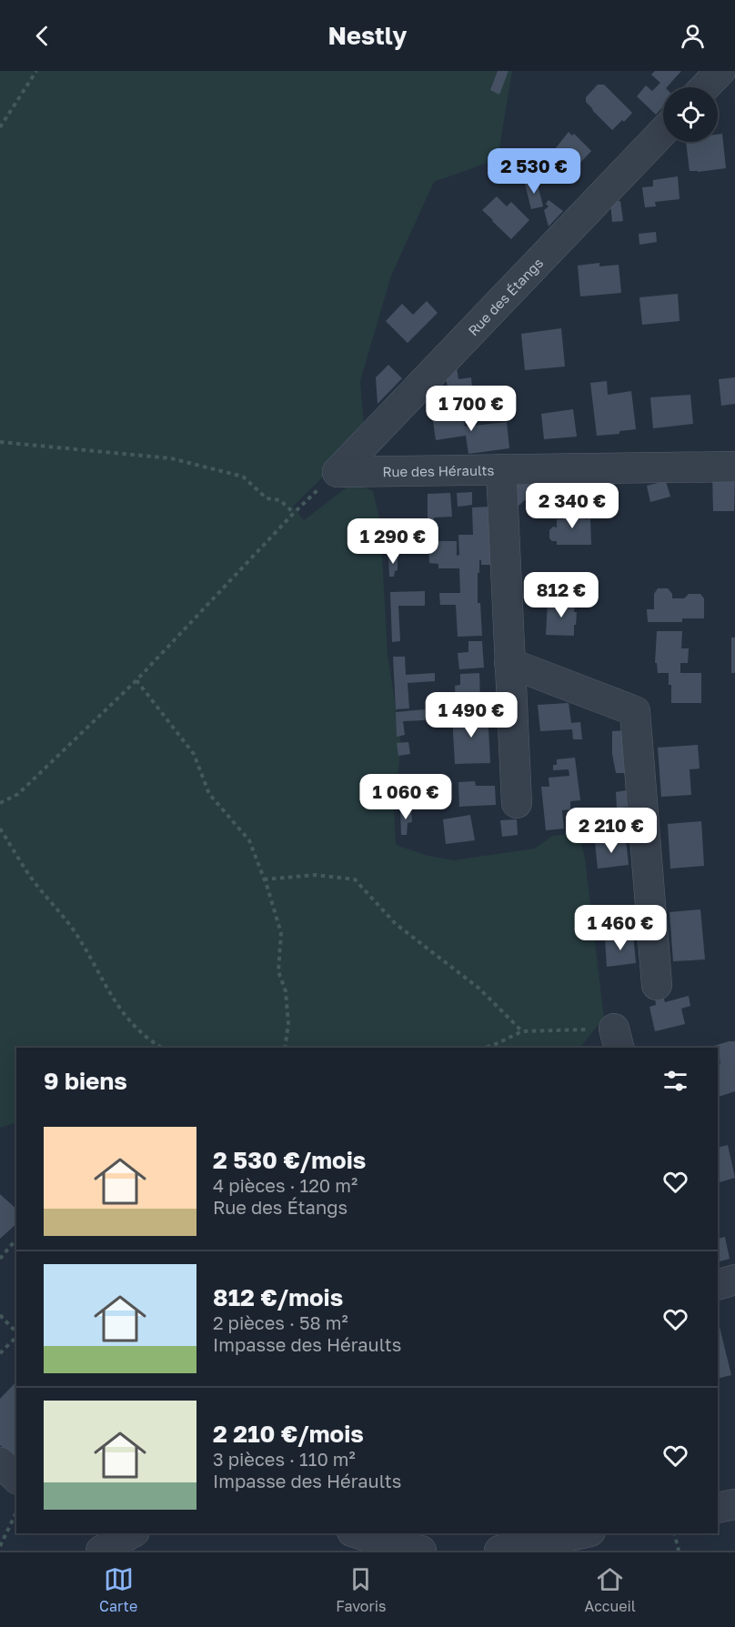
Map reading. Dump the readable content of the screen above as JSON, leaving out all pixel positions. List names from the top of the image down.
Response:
{
  "streets": {
    "street": ["Rue des Étangs", "Rue des Héraults"]
  },
  "crossings": [
    ["Rue des Étangs", "Rue des Héraults"]
  ],
  "page": {
    "header": "Nestly",
    "price": [
      "2 530 €",
      "1 700 €",
      "2 340 €",
      "1 290 €",
      "812 €",
      "1 490 €",
      "1 060 €",
      "2 210 €",
      "1 460 €"
    ],
    "heading": "9 biens",
    "list": [
      {
        "name": "2 530 €/mois",
        "note": "4 pièces · 120 m² · Rue des Étangs"
      },
      {
        "name": "812 €/mois",
        "note": "2 pièces · 58 m² · Impasse des Héraults"
      },
      {
        "name": "2 210 €/mois",
        "note": "3 pièces · 110 m² · Impasse des Héraults"
      }
    ],
    "tabs": ["Carte", "Favoris", "Accueil"]
  }
}
